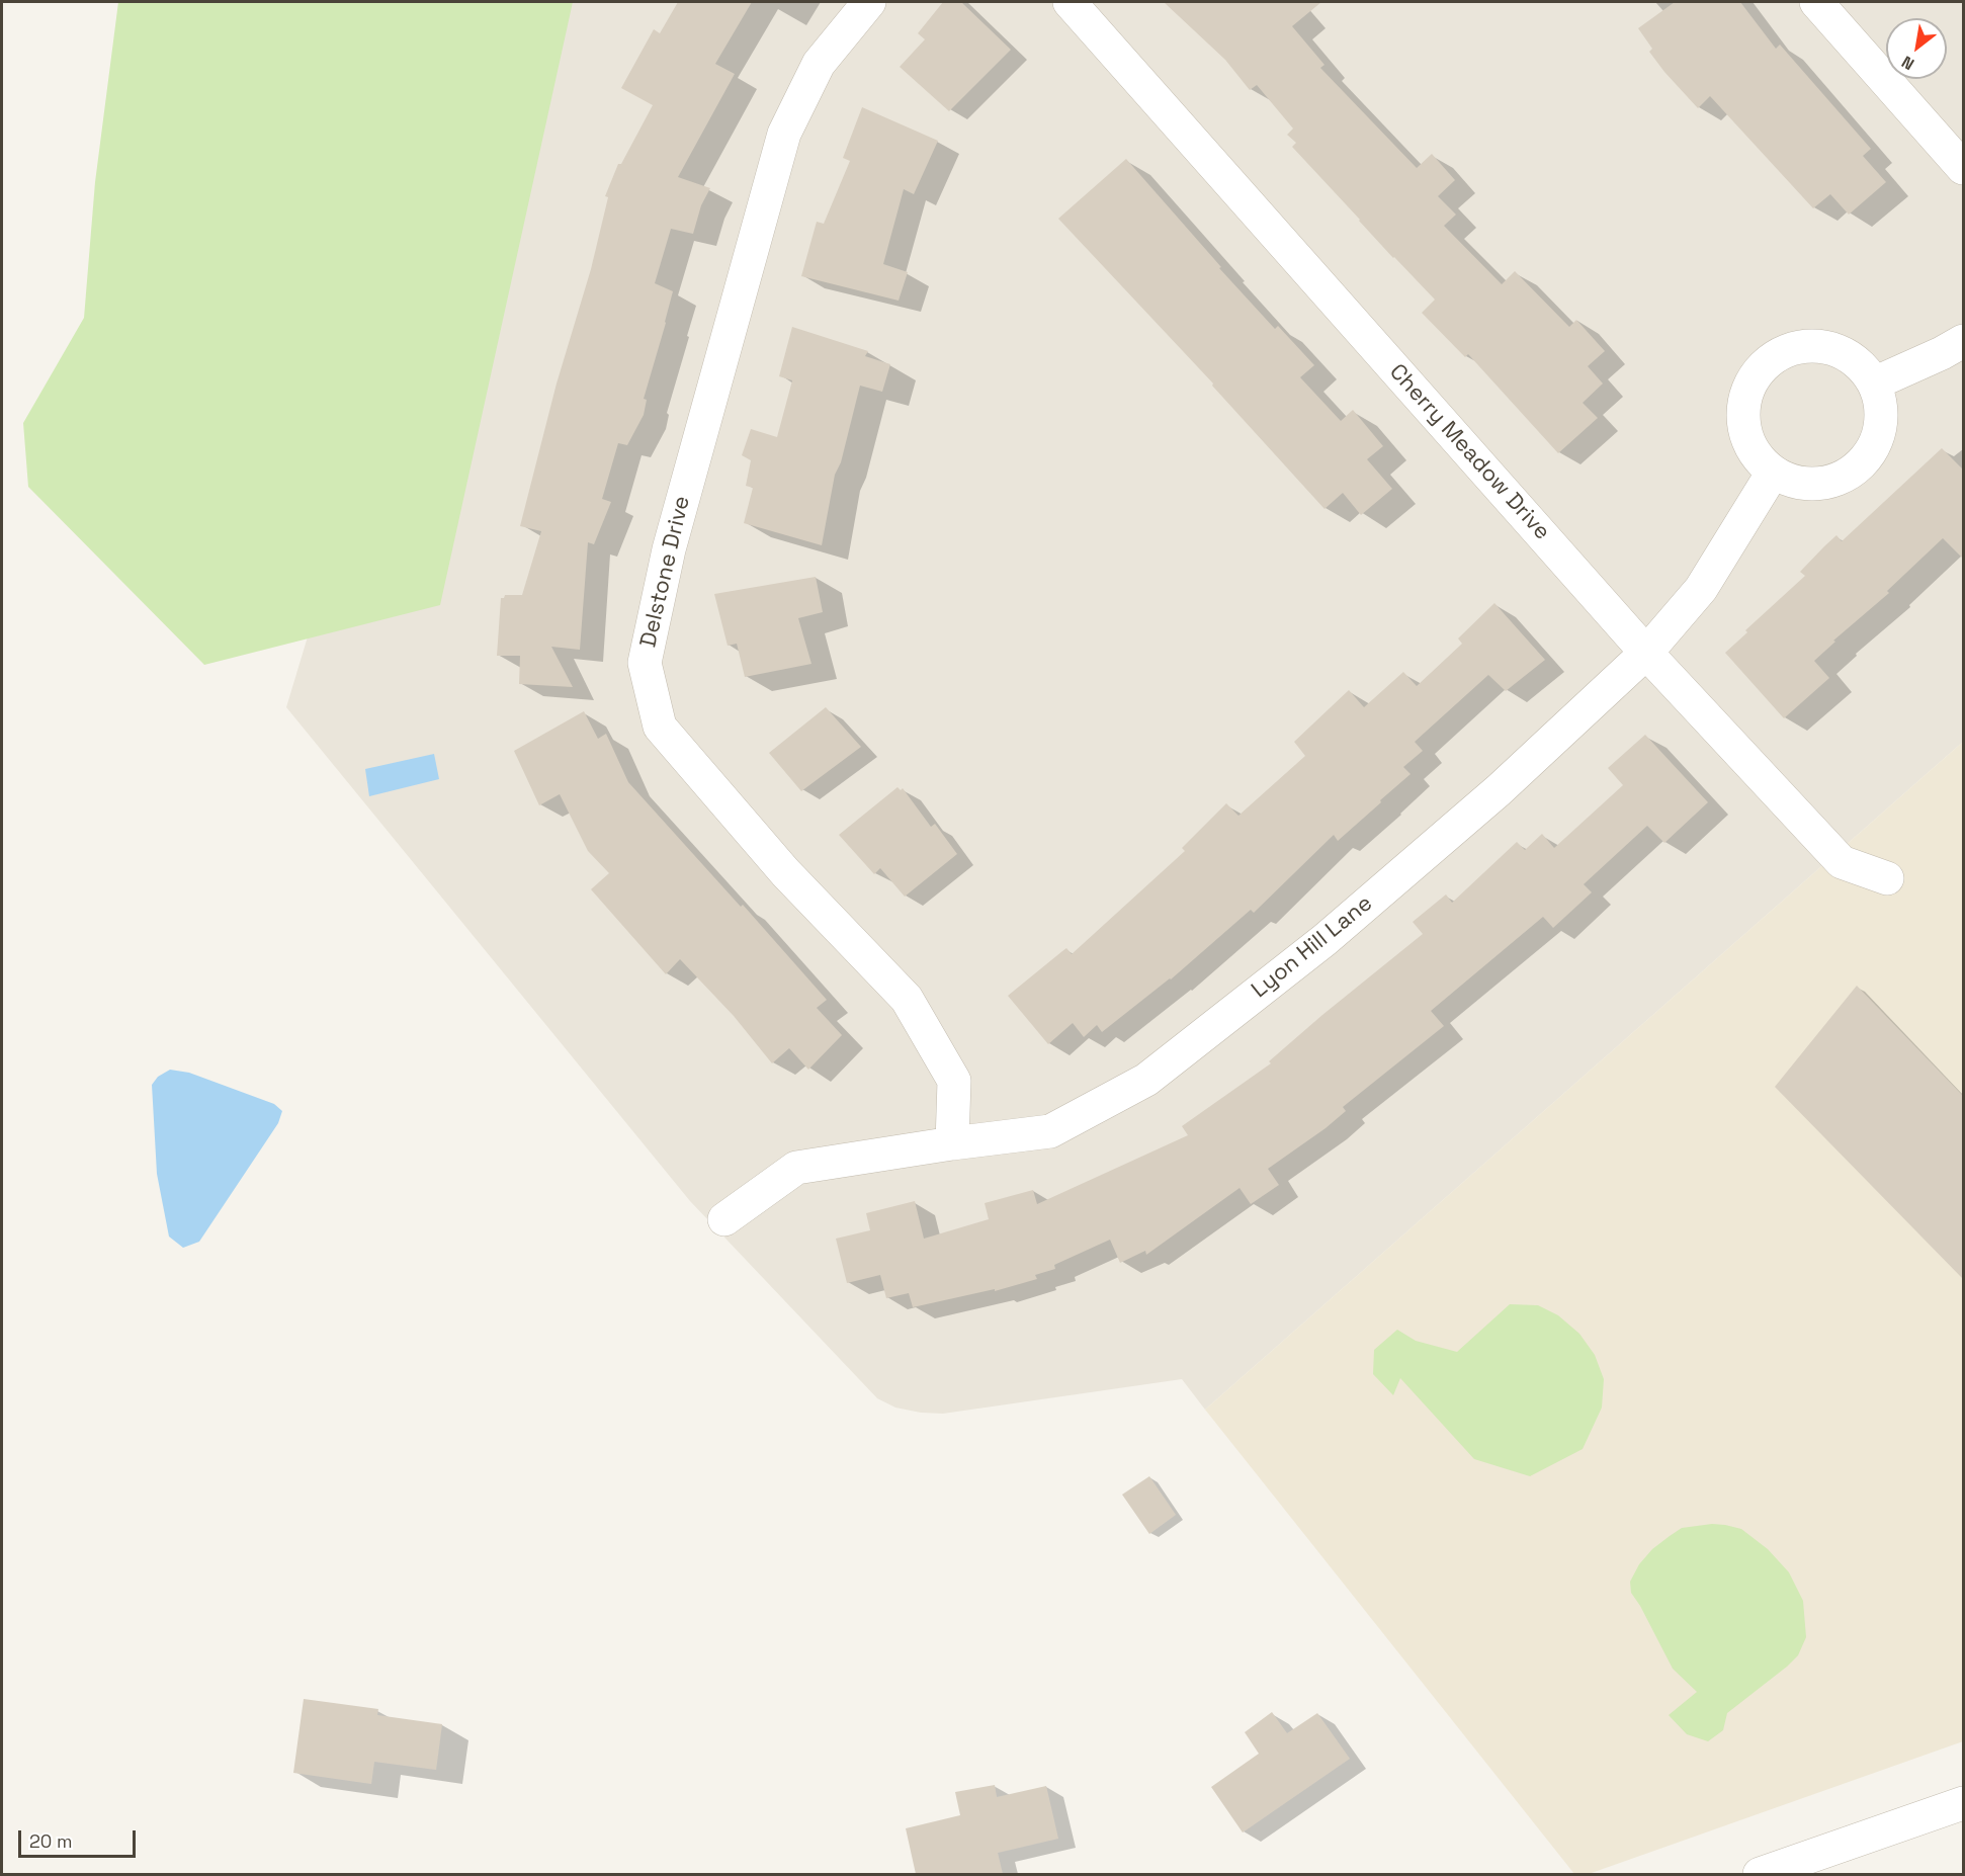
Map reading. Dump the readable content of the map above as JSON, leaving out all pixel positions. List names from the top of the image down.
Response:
{
  "streets": {
    "street": ["Cherry Meadow Drive", "Delstone Drive", "Lyon Hill Lane"]
  },
  "crossings": [
    ["Cherry Meadow Drive", "Lyon Hill Lane"],
    ["Delstone Drive", "Lyon Hill Lane"]
  ],
  "scale_bar": "20 m",
  "north": "bottom left"
}
